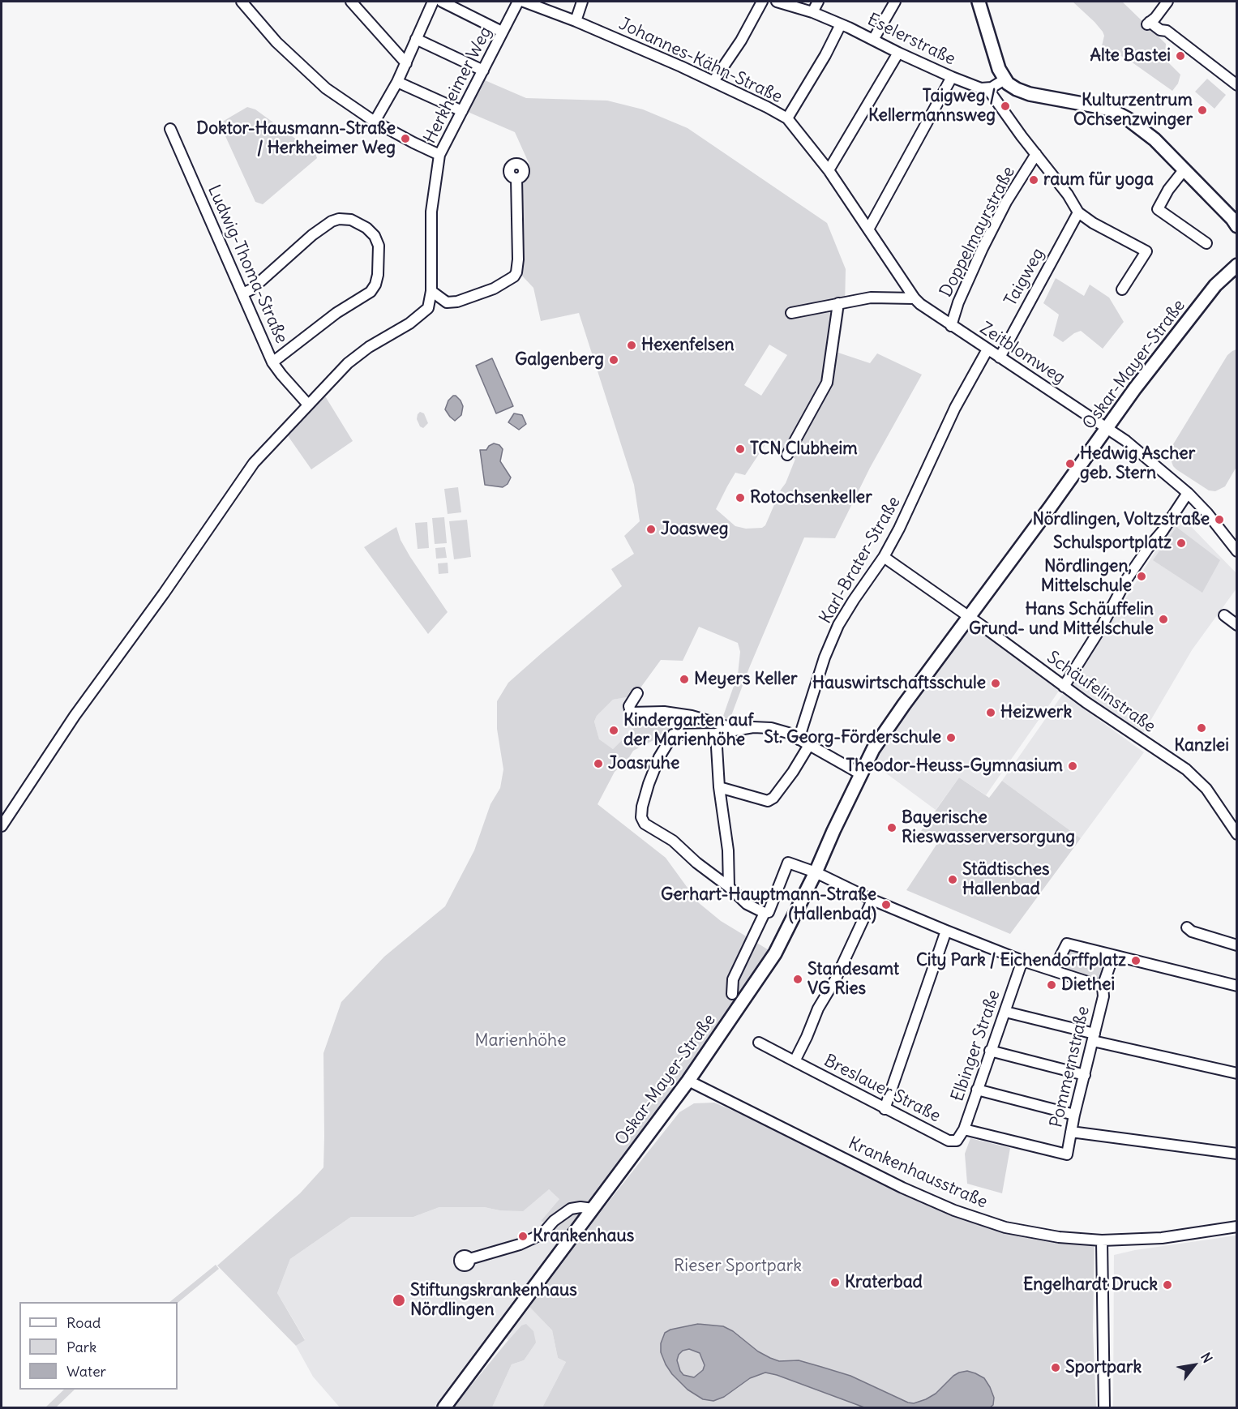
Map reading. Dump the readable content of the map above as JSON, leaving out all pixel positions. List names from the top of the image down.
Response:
{
  "streets": {
    "main road": ["Oskar-Mayer-Straße"],
    "street": [
      "Eselerstraße",
      "Johannes-Kähn-Straße",
      "Herkheimer Weg",
      "Doppelmayrstraße",
      "Ludwig-Thoma-Straße",
      "Taigweg",
      "Zeitblomweg",
      "Karl-Brater-Straße",
      "Schäufelinstraße",
      "Elbinger Straße",
      "Pommernstraße",
      "Breslauer Straße",
      "Krankenhausstraße"
    ]
  },
  "crossings": [
    ["Johannes-Kähn-Straße", "Zeitblomweg"],
    ["Herkheimer Weg", "Ludwig-Thoma-Straße"],
    ["Doppelmayrstraße", "Zeitblomweg"],
    ["Taigweg", "Zeitblomweg"],
    ["Zeitblomweg", "Oskar-Mayer-Straße"],
    ["Zeitblomweg", "Karl-Brater-Straße"],
    ["Oskar-Mayer-Straße", "Schäufelinstraße"],
    ["Oskar-Mayer-Straße", "Krankenhausstraße"],
    ["Karl-Brater-Straße", "Schäufelinstraße"],
    ["Elbinger Straße", "Pommernstraße"],
    ["Elbinger Straße", "Breslauer Straße"]
  ],
  "parks": ["Marienhöhe", "Rieser Sportpark"],
  "places": [
    "Alte Bastei",
    "Taigweg / Kellermannsweg",
    "Kulturzentrum Ochsenzwinger",
    "Doktor-Hausmann-Straße / Herkheimer Weg",
    "raum für yoga",
    "Hexenfelsen",
    "Galgenberg",
    "TCN Clubheim",
    "Hedwig Ascher geb. Stern",
    "Rotochsenkeller",
    "Nördlingen, Voltzstraße",
    "Joasweg",
    "Schulsportplatz",
    "Nördlingen, Mittelschule",
    "Hans Schäuffelin Grund- und Mittelschule",
    "Meyers Keller",
    "Hauswirtschaftsschule",
    "Heizwerk",
    "Kanzlei",
    "Kindergarten auf der Marienhöhe",
    "St. Georg-Förderschule",
    "Joasruhe",
    "Theodor-Heuss-Gymnasium",
    "Bayerische Rieswasserversorgung",
    "Städtisches Hallenbad",
    "Gerhart-Hauptmann-Straße (Hallenbad)",
    "City Park / Eichendorffplatz",
    "Standesamt VG Ries",
    "Diethei",
    "Krankenhaus",
    "Kraterbad",
    "Engelhardt Druck",
    "Stiftungskrankenhaus Nördlingen",
    "Sportpark"
  ],
  "legend": ["Road", "Park", "Water"],
  "north": "top right"
}
